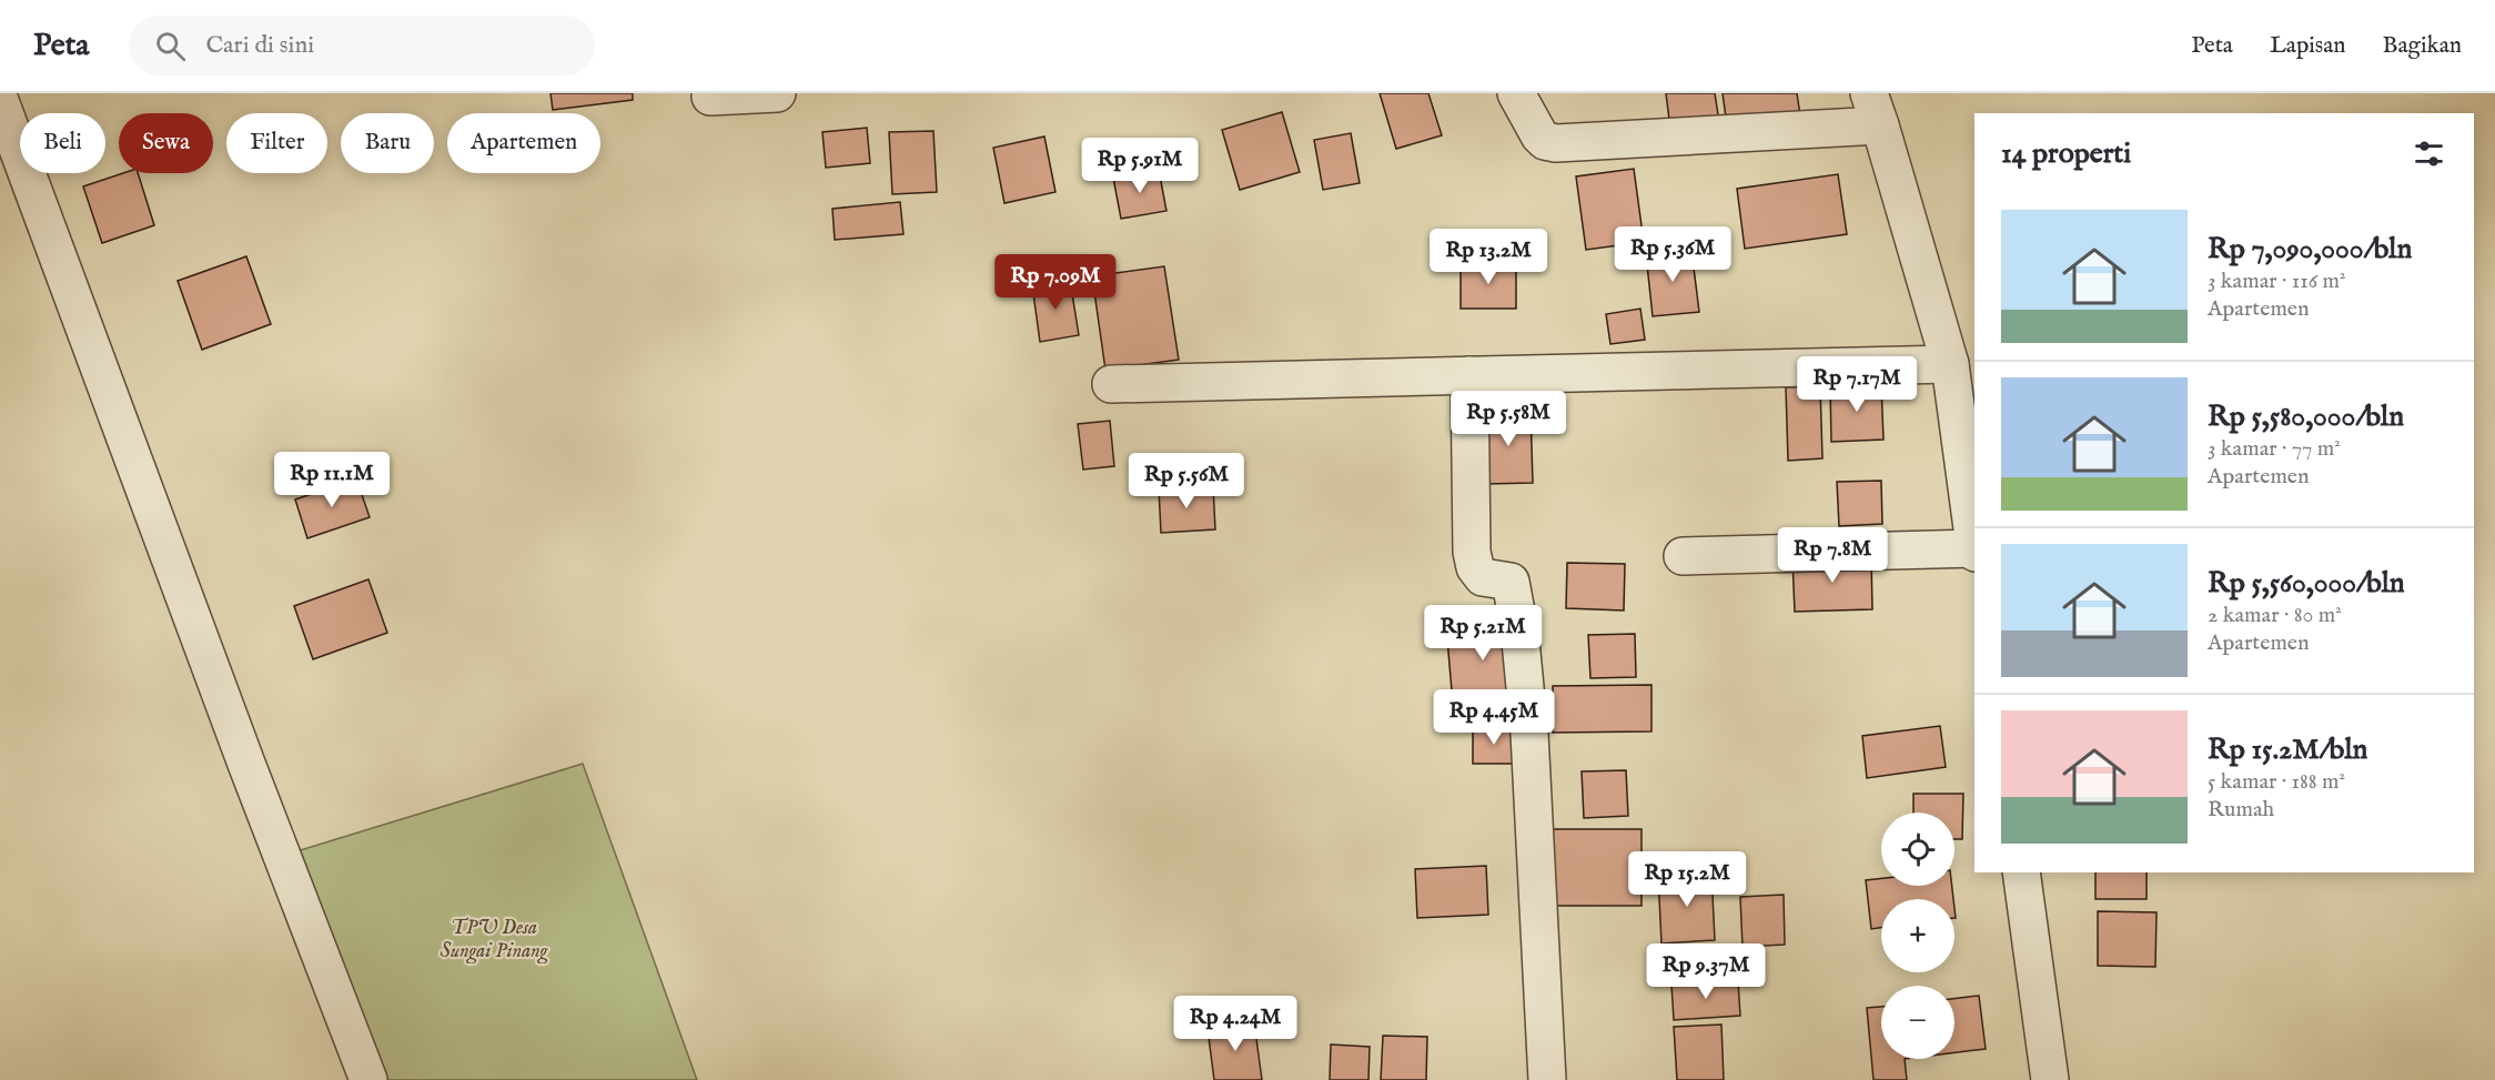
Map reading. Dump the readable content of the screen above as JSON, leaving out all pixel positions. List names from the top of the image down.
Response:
{
  "parks": ["TPU Desa Sungai Pinang"],
  "page": {
    "header": "Peta",
    "search": "Cari di sini",
    "nav": ["Peta", "Lapisan", "Bagikan"],
    "chip": [
      "Beli",
      "Sewa",
      "Filter",
      "Baru",
      "Apartemen"
    ],
    "heading": "14 properti",
    "price": [
      "Rp 5.91M",
      "Rp 5.36M",
      "Rp 13.2M",
      "Rp 7.09M",
      "Rp 7.17M",
      "Rp 5.58M",
      "Rp 11.1M",
      "Rp 5.56M",
      "Rp 7.8M",
      "Rp 5.21M",
      "Rp 4.45M",
      "Rp 15.2M",
      "Rp 9.37M",
      "Rp 4.24M"
    ],
    "list": [
      {
        "name": "Rp 7,090,000/bln",
        "note": "3 kamar · 116 m² · Apartemen"
      },
      {
        "name": "Rp 5,580,000/bln",
        "note": "3 kamar · 77 m² · Apartemen"
      },
      {
        "name": "Rp 5,560,000/bln",
        "note": "2 kamar · 80 m² · Apartemen"
      },
      {
        "name": "Rp 15.2M/bln",
        "note": "5 kamar · 188 m² · Rumah"
      }
    ],
    "map_buttons": ["+", "−"]
  }
}
